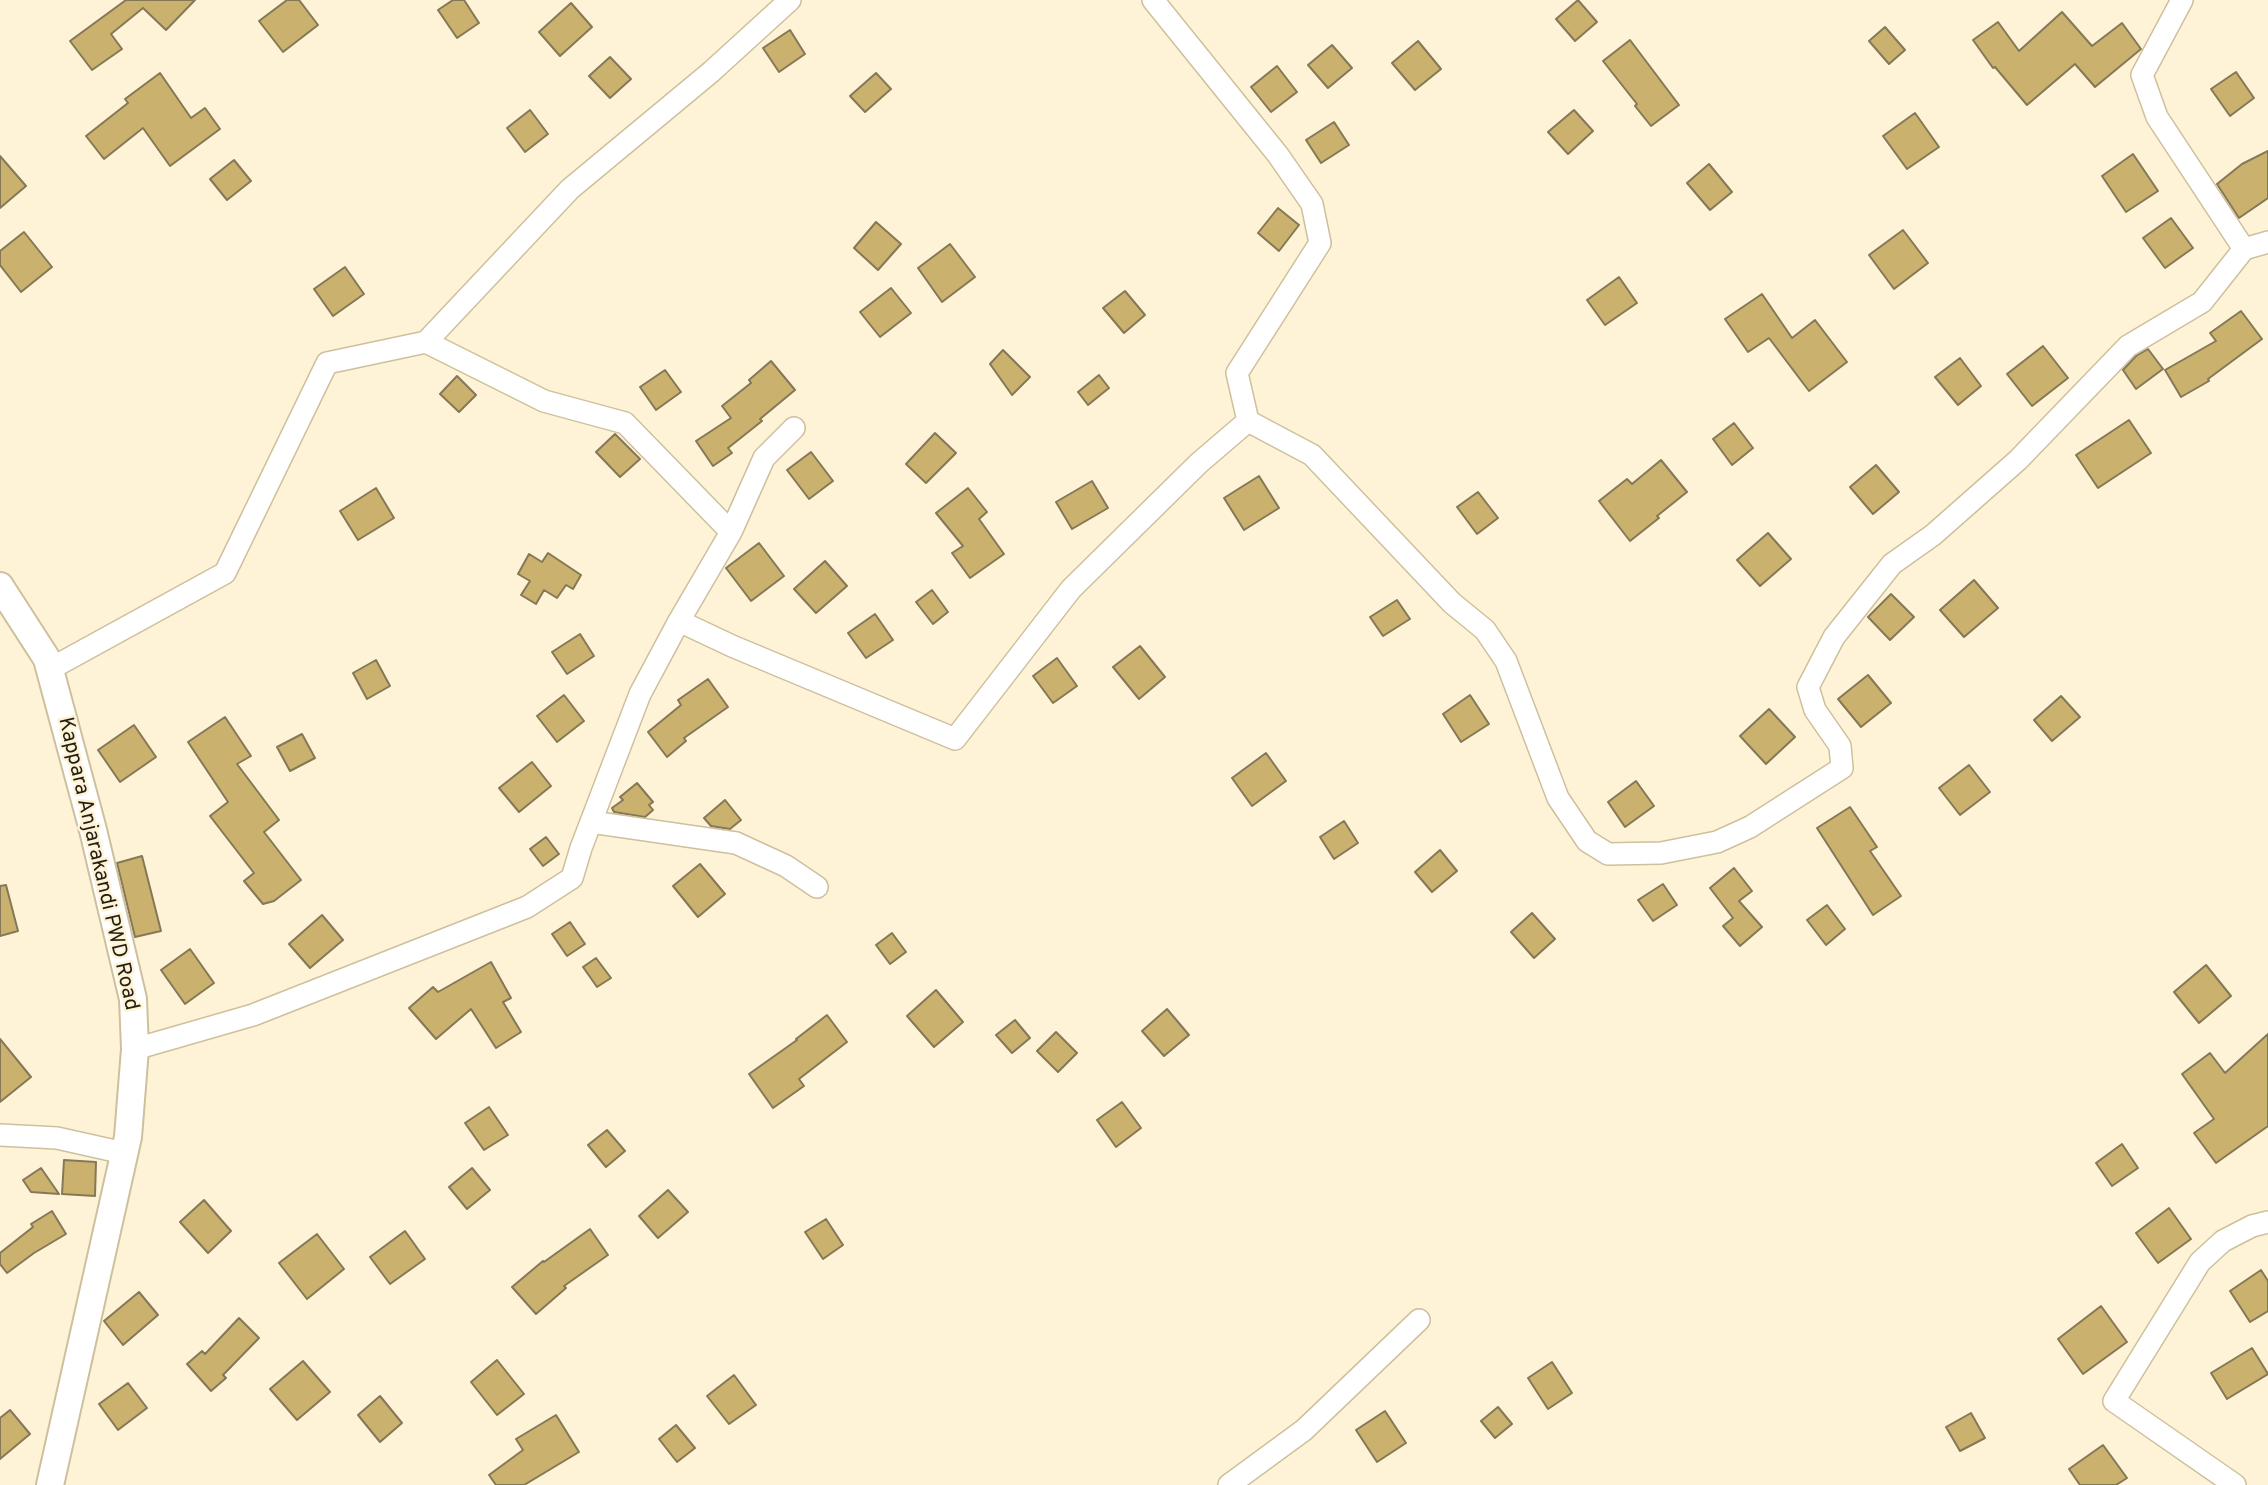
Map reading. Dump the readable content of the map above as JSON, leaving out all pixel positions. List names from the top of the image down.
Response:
{
  "streets": {
    "main road": ["Kappara Anjarakandi PWD Road"]
  }
}
